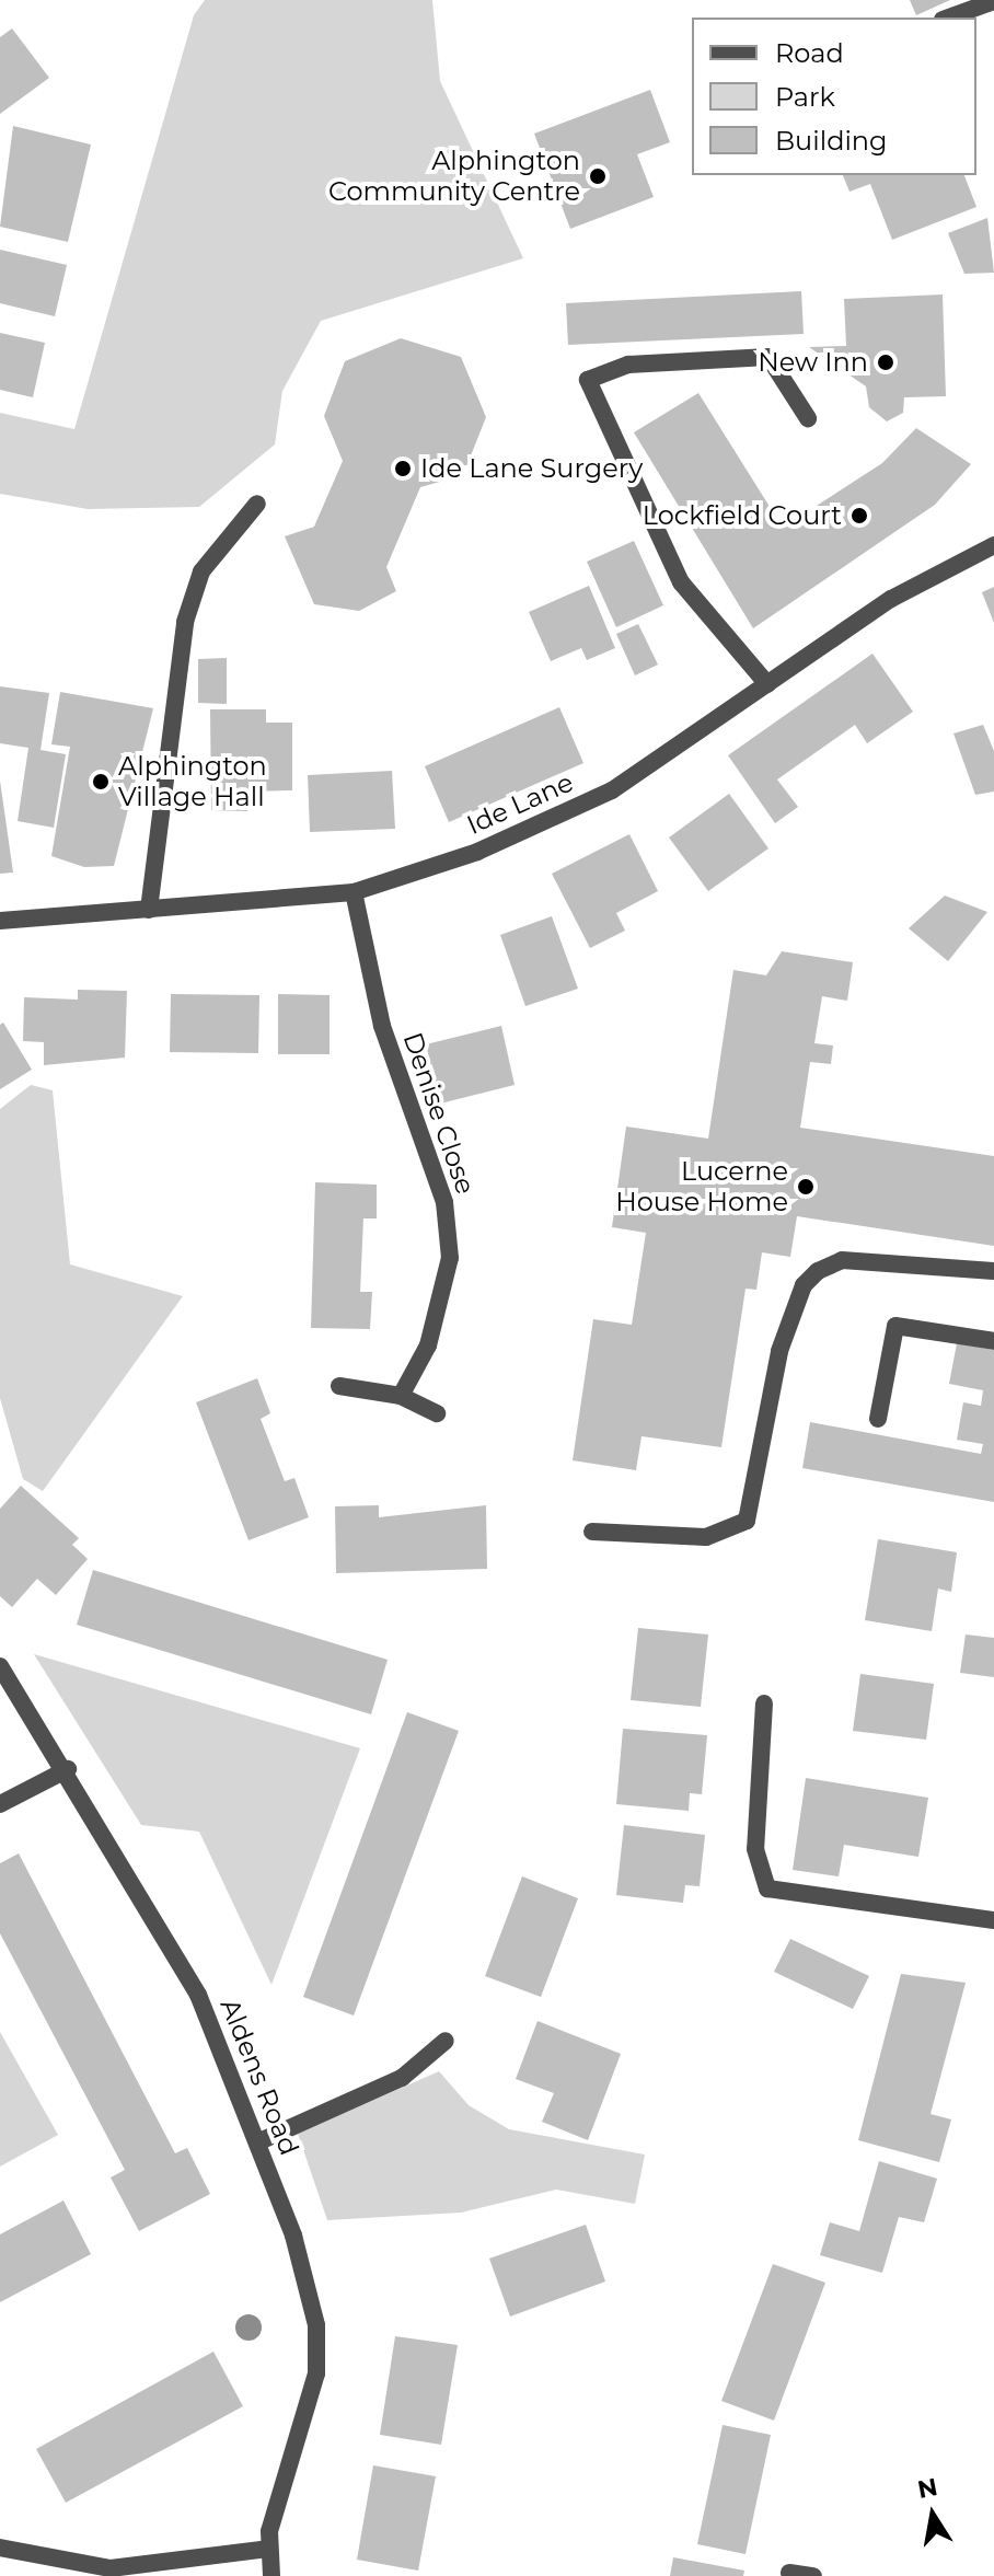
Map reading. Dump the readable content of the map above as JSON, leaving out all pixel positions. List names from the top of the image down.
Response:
{
  "streets": {
    "street": ["Ide Lane", "Denise Close", "Aldens Road"]
  },
  "crossings": [
    ["Ide Lane", "Denise Close"]
  ],
  "places": [
    "Alphington Community Centre",
    "New Inn",
    "Ide Lane Surgery",
    "Lockfield Court",
    "Alphington Village Hall",
    "Lucerne House Home"
  ],
  "legend": ["Road", "Park", "Building"],
  "north": "top"
}
